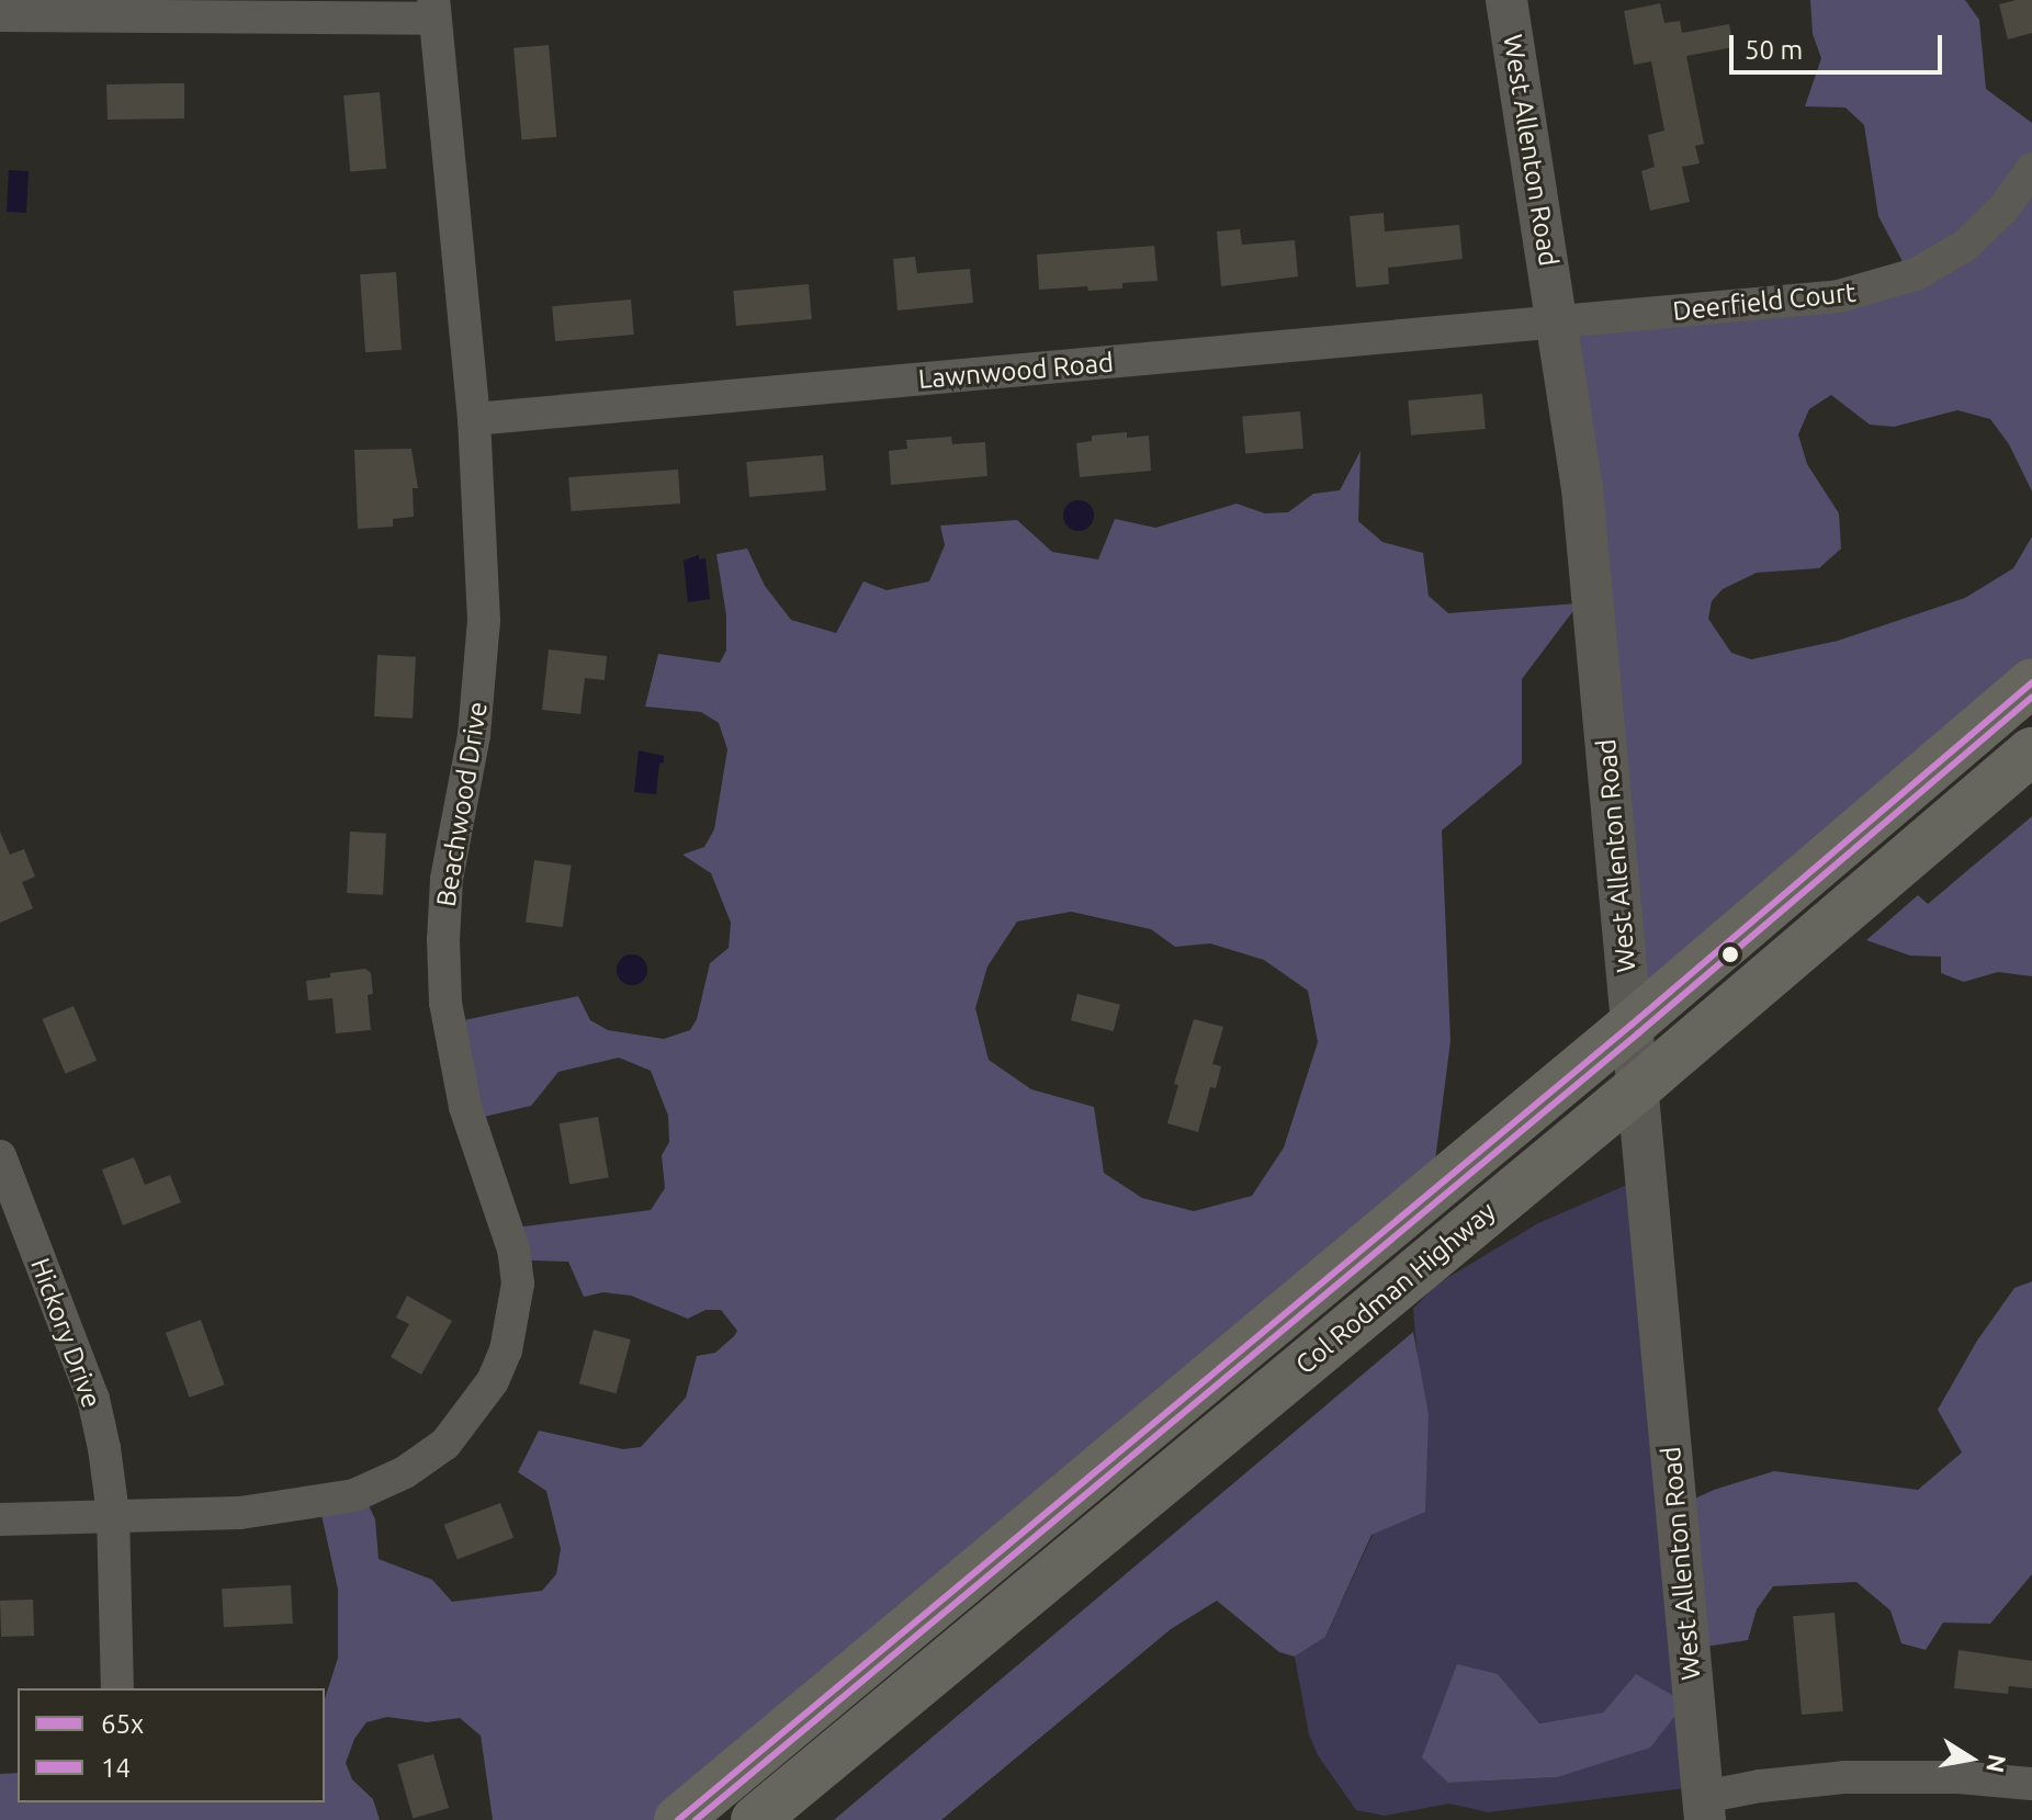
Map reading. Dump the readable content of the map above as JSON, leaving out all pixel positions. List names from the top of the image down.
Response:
{
  "streets": {
    "highway": ["Col Rodman Highway"],
    "street": [
      "West Allenton Road",
      "Deerfield Court",
      "Lawnwood Road",
      "Beachwood Drive",
      "Hickory Drive"
    ]
  },
  "crossings": [
    ["West Allenton Road", "Deerfield Court"],
    ["West Allenton Road", "Lawnwood Road"],
    ["West Allenton Road", "Col Rodman Highway"],
    ["Deerfield Court", "Lawnwood Road"],
    ["Lawnwood Road", "Beachwood Drive"],
    ["Beachwood Drive", "Hickory Drive"]
  ],
  "lines": ["transit line 65x", "transit line 14"],
  "legend": ["65x", "14"],
  "scale_bar": "50 m",
  "north": "right"
}
